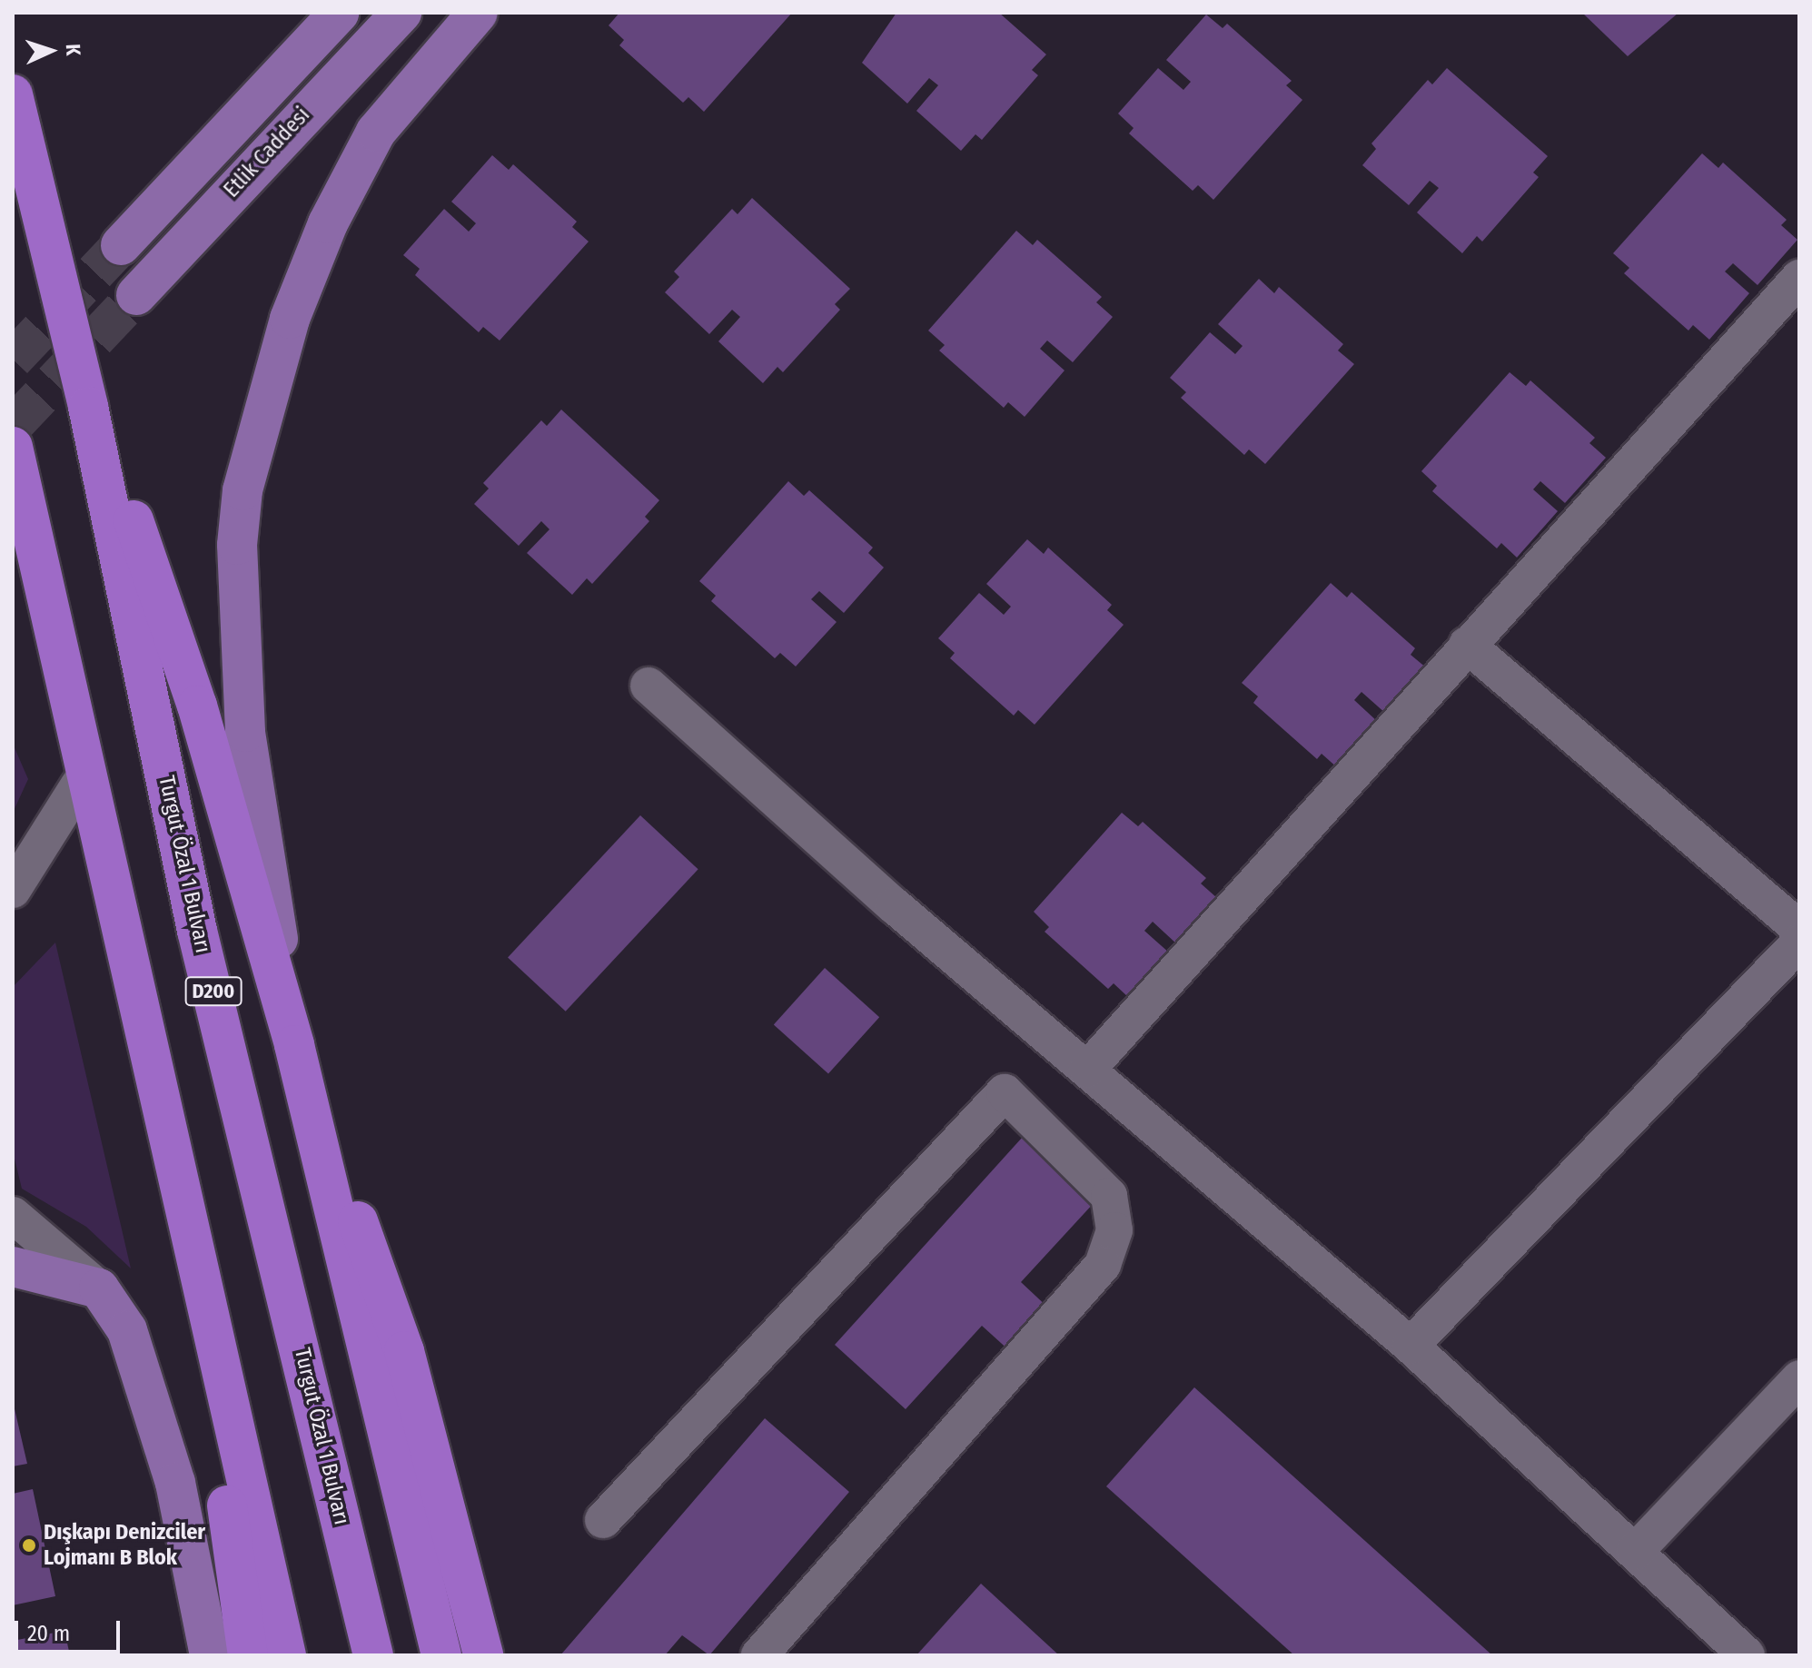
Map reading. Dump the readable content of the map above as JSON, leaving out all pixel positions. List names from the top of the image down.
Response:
{
  "streets": {
    "highway": ["Turgut Özal 1 Bulvarı", "D200"],
    "main road": ["Etlik Caddesi"]
  },
  "places": ["Dışkapı Denizciler Lojmanı B Blok"],
  "scale_bar": "20 m",
  "north": "right"
}
